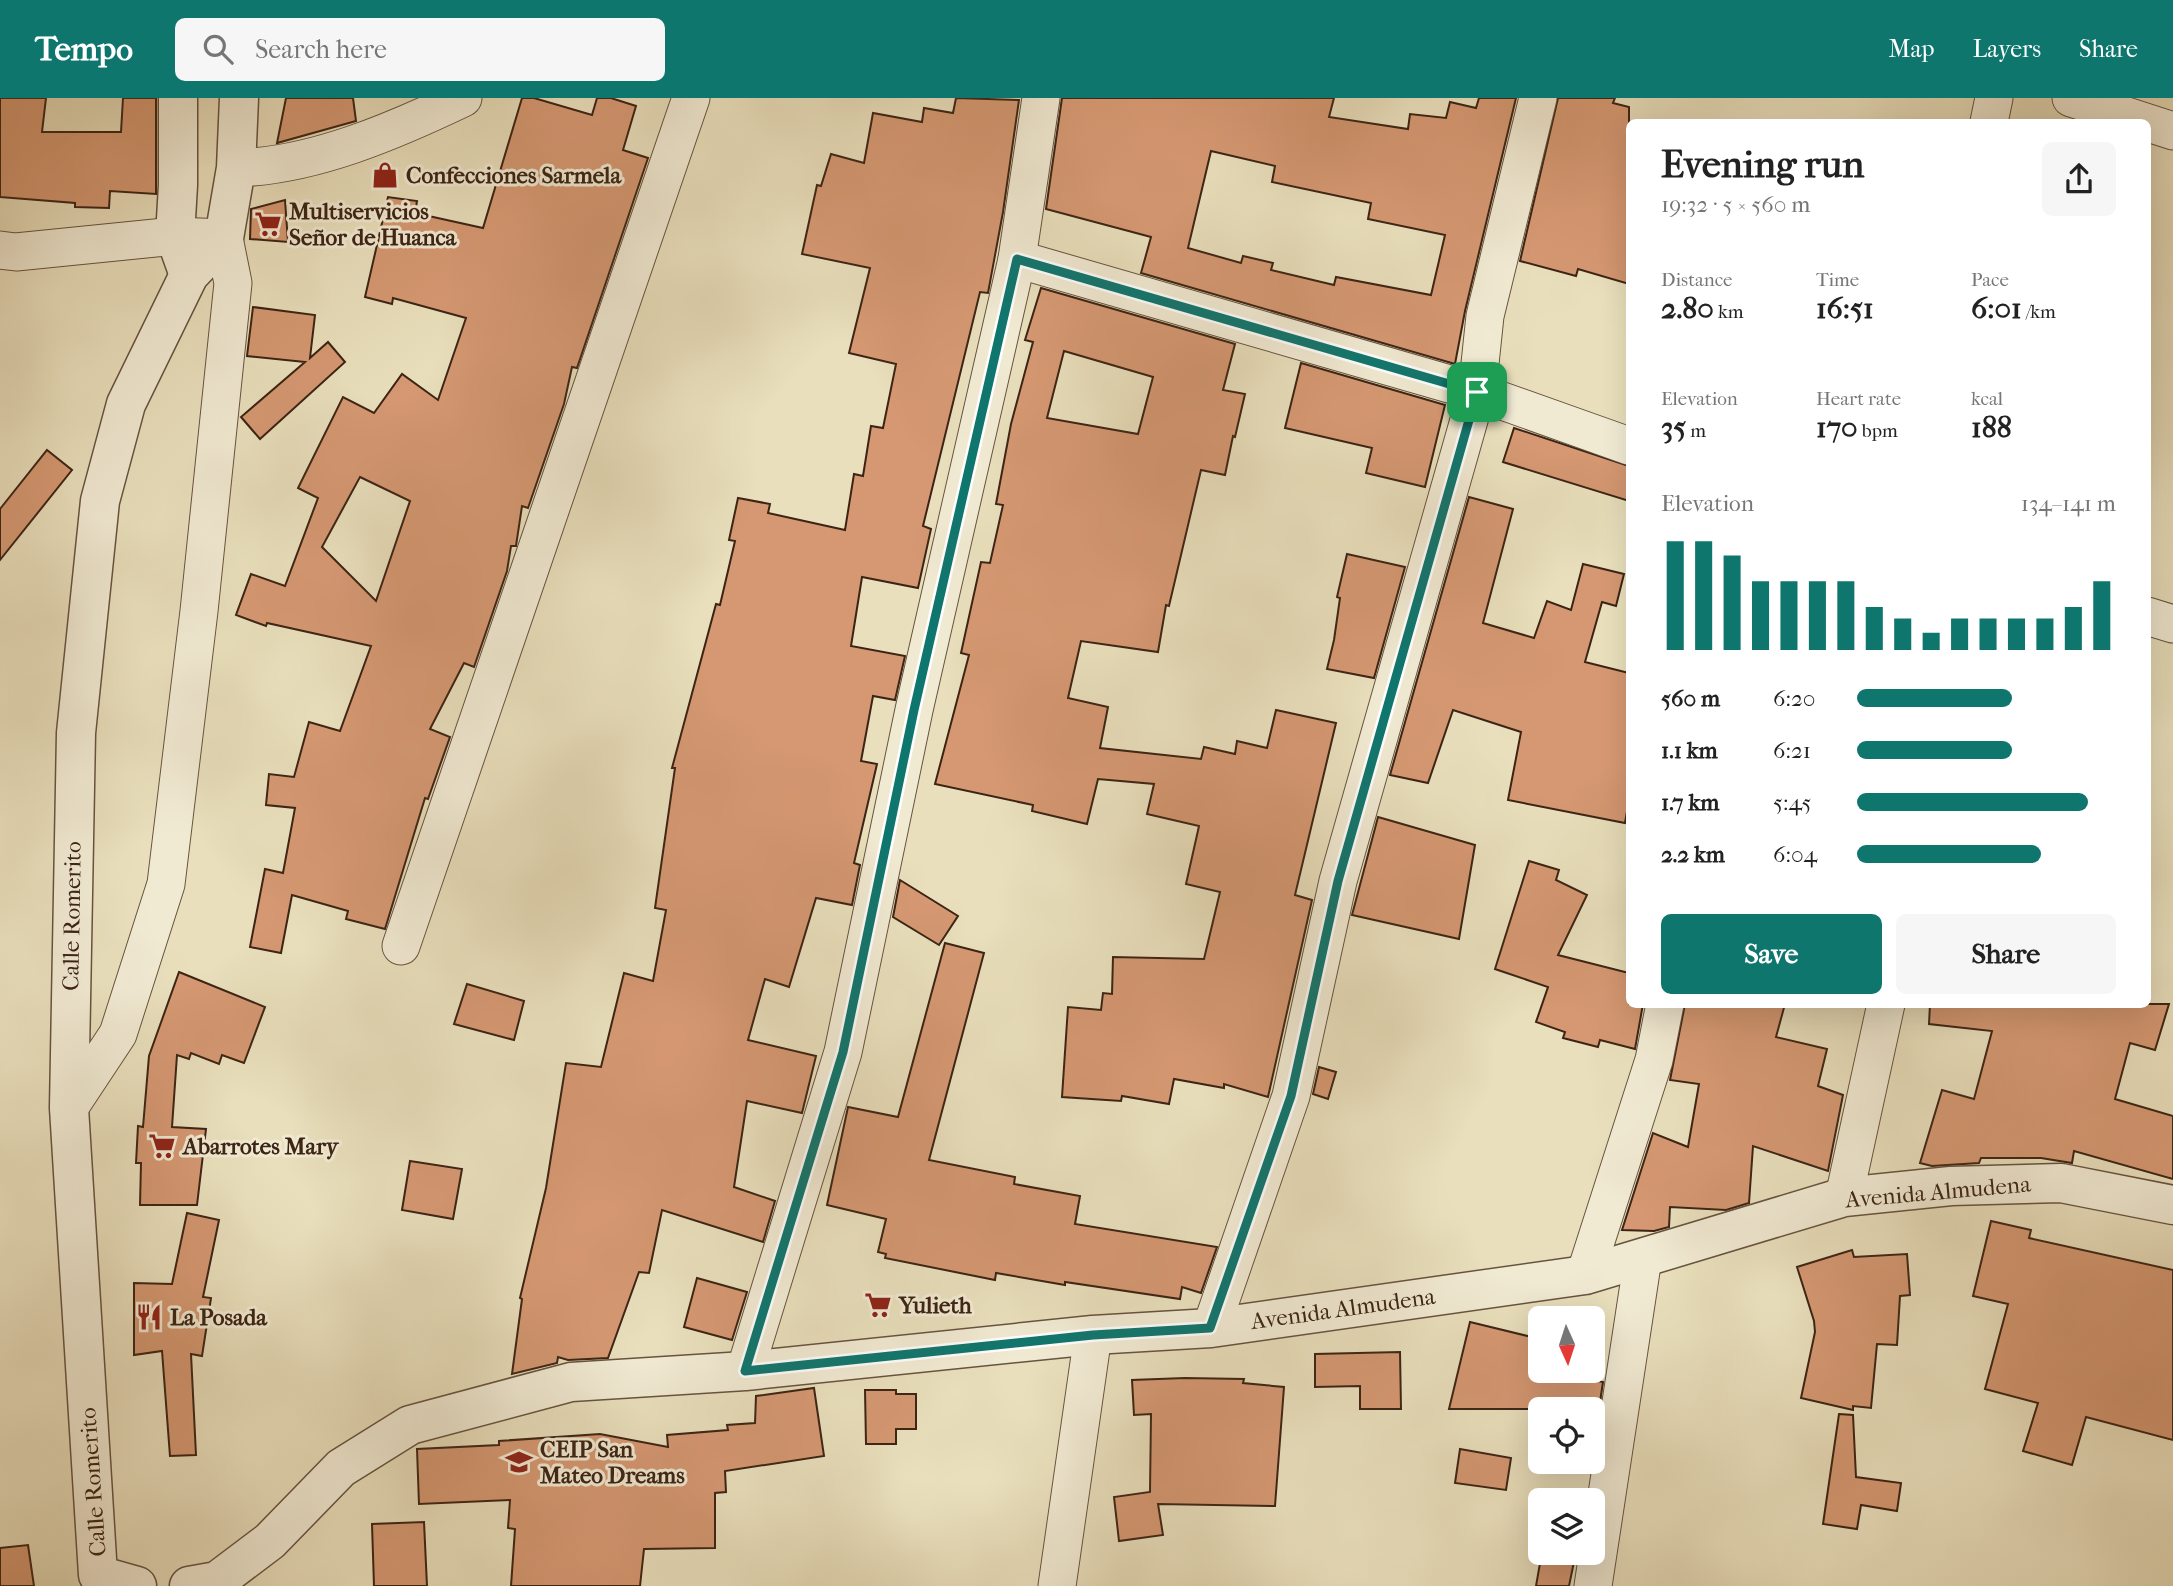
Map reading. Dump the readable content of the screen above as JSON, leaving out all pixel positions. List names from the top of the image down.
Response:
{
  "streets": {
    "street": ["Calle Romerito", "Avenida Almudena"]
  },
  "places": {
    "shop": ["Confecciones Sarmela"],
    "supermarket": ["Multiservicios Señor de Huanca", "Abarrotes Mary", "Yulieth"],
    "restaurant": ["La Posada"],
    "school or university": ["CEIP San Mateo Dreams"]
  },
  "north": "bottom",
  "page": {
    "header": "Tempo",
    "search": "Search here",
    "nav": ["Map", "Layers", "Share"],
    "heading": ["Evening run", "19:32 · 5 × 560 m"],
    "stats": [
      ["Distance", "2.80 km"],
      ["Time", "16:51"],
      ["Pace", "6:01 /km"],
      ["Elevation", "35 m"],
      ["Heart rate", "170 bpm"],
      ["kcal", "188"]
    ],
    "chart": ["Elevation", "134–141 m"],
    "list": [
      {
        "name": "560 m",
        "note": "6:20"
      },
      {
        "name": "1.1 km",
        "note": "6:21"
      },
      {
        "name": "1.7 km",
        "note": "5:45"
      },
      {
        "name": "2.2 km",
        "note": "6:04"
      }
    ],
    "buttons": ["Save", "Share"]
  }
}
